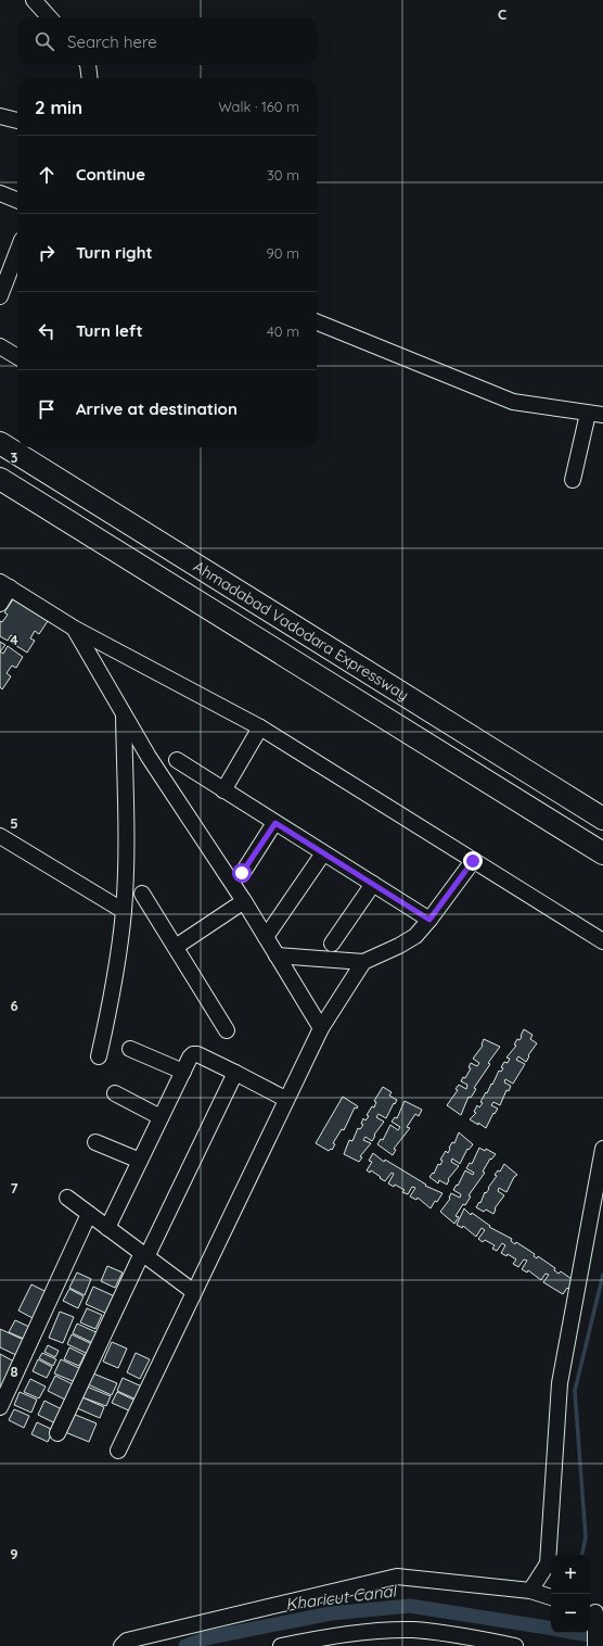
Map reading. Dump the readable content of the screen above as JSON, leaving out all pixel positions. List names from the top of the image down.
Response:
{
  "streets": {
    "highway": ["Ahmadabad Vadodara Expressway"]
  },
  "water": ["Kharicut Canal"],
  "page": {
    "search": "Search here",
    "heading": ["2 min", "Walk · 160 m"],
    "list": [
      ["Continue", "30 m"],
      ["Turn right", "90 m"],
      ["Turn left", "40 m"],
      "Arrive at destination"
    ],
    "map_buttons": ["+", "−"]
  },
  "grid": {
    "columns": ["C"],
    "rows": [
      "3",
      "4",
      "5",
      "6",
      "7",
      "8",
      "9"
    ]
  }
}
